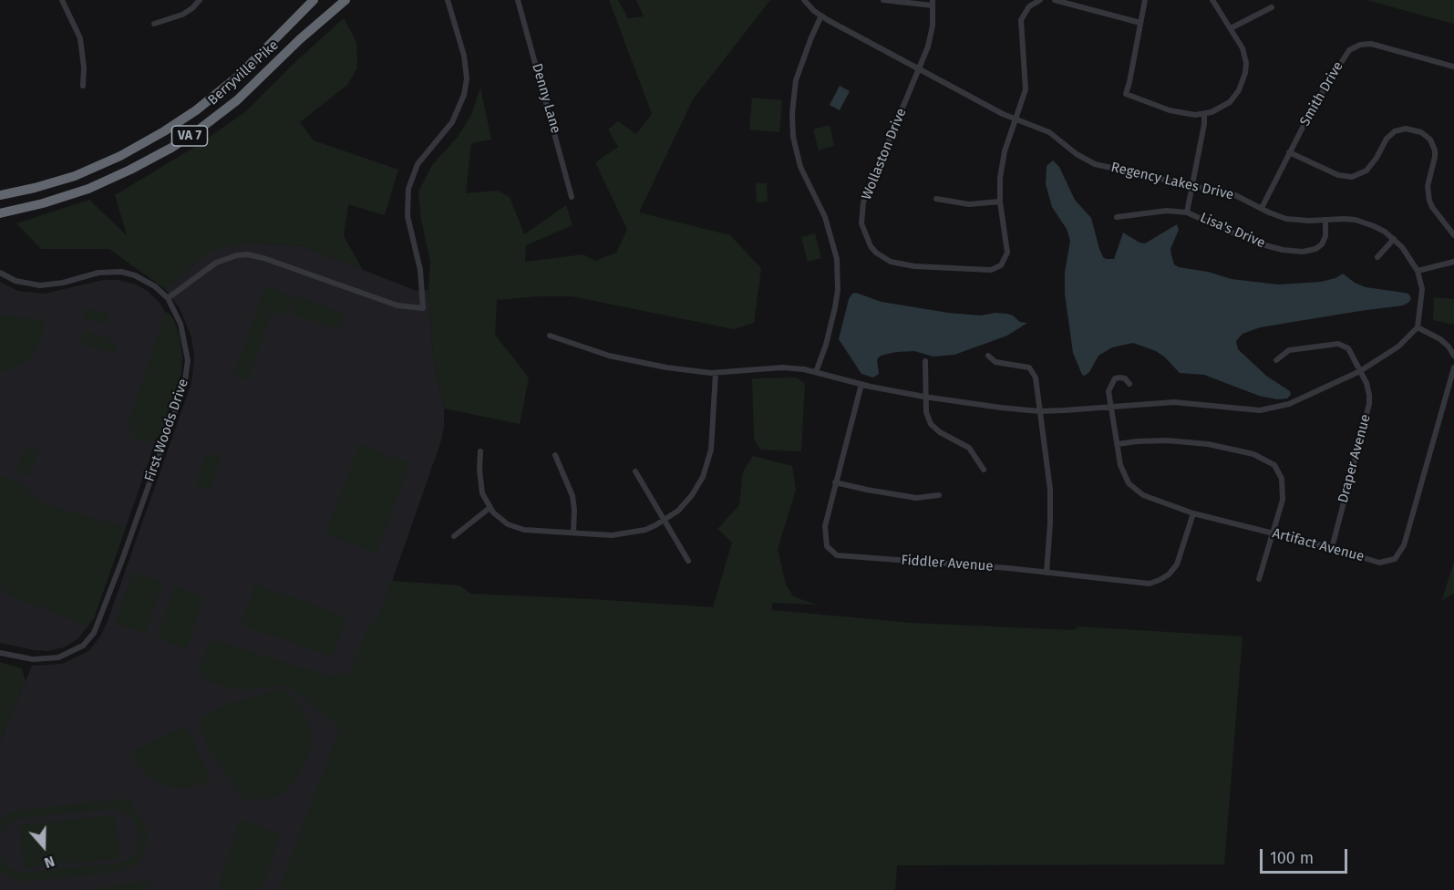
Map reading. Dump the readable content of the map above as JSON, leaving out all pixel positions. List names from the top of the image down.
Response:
{
  "streets": {
    "highway": ["Berryville Pike", "VA 7"],
    "street": [
      "Smith Drive",
      "Denny Lane",
      "Wollaston Drive",
      "Regency Lakes Drive",
      "Lisa's Drive",
      "First Woods Drive",
      "Draper Avenue",
      "Artifact Avenue",
      "Fiddler Avenue"
    ]
  },
  "crossings": [
    ["Smith Drive", "Regency Lakes Drive"],
    ["Wollaston Drive", "Regency Lakes Drive"],
    ["Regency Lakes Drive", "Lisa's Drive"],
    ["Draper Avenue", "Artifact Avenue"],
    ["Artifact Avenue", "Fiddler Avenue"]
  ],
  "scale_bar": "100 m",
  "north": "bottom"
}
